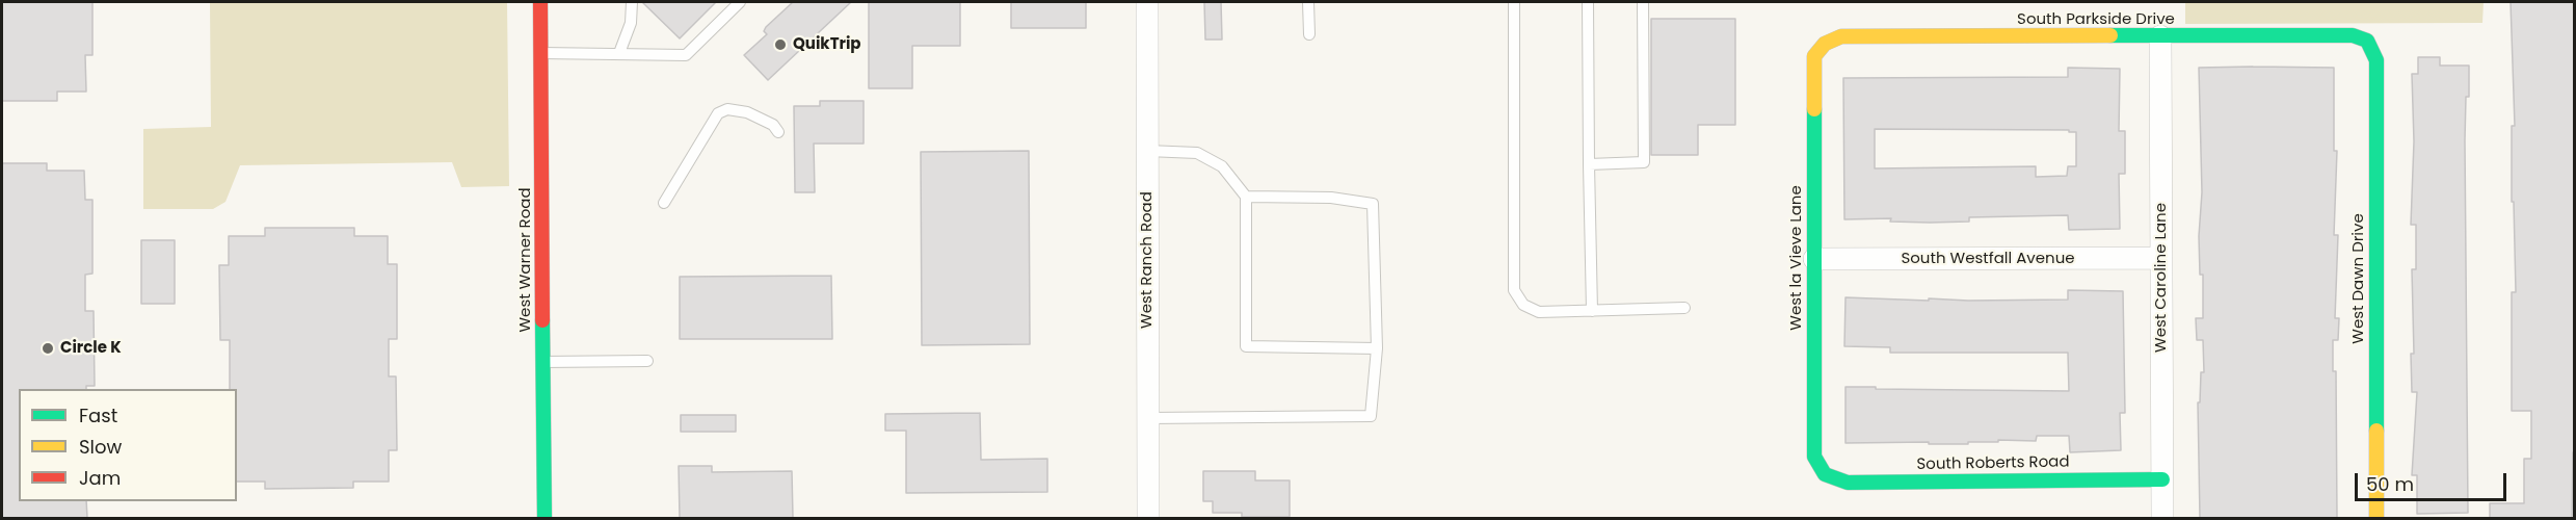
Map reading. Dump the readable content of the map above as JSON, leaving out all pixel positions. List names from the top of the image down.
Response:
{
  "streets": {
    "street": [
      "South Parkside Drive",
      "West la Vieve Lane",
      "South Westfall Avenue",
      "West Warner Road",
      "West Ranch Road",
      "West Caroline Lane",
      "West Dawn Drive",
      "South Roberts Road"
    ]
  },
  "crossings": [
    ["South Parkside Drive", "West la Vieve Lane"],
    ["South Parkside Drive", "West Caroline Lane"],
    ["South Parkside Drive", "West Dawn Drive"],
    ["West la Vieve Lane", "South Westfall Avenue"],
    ["West la Vieve Lane", "South Roberts Road"],
    ["South Westfall Avenue", "West Caroline Lane"],
    ["West Caroline Lane", "South Roberts Road"]
  ],
  "places": ["QuikTrip", "Circle K"],
  "legend": ["Fast", "Slow", "Jam"],
  "scale_bar": "50 m"
}
